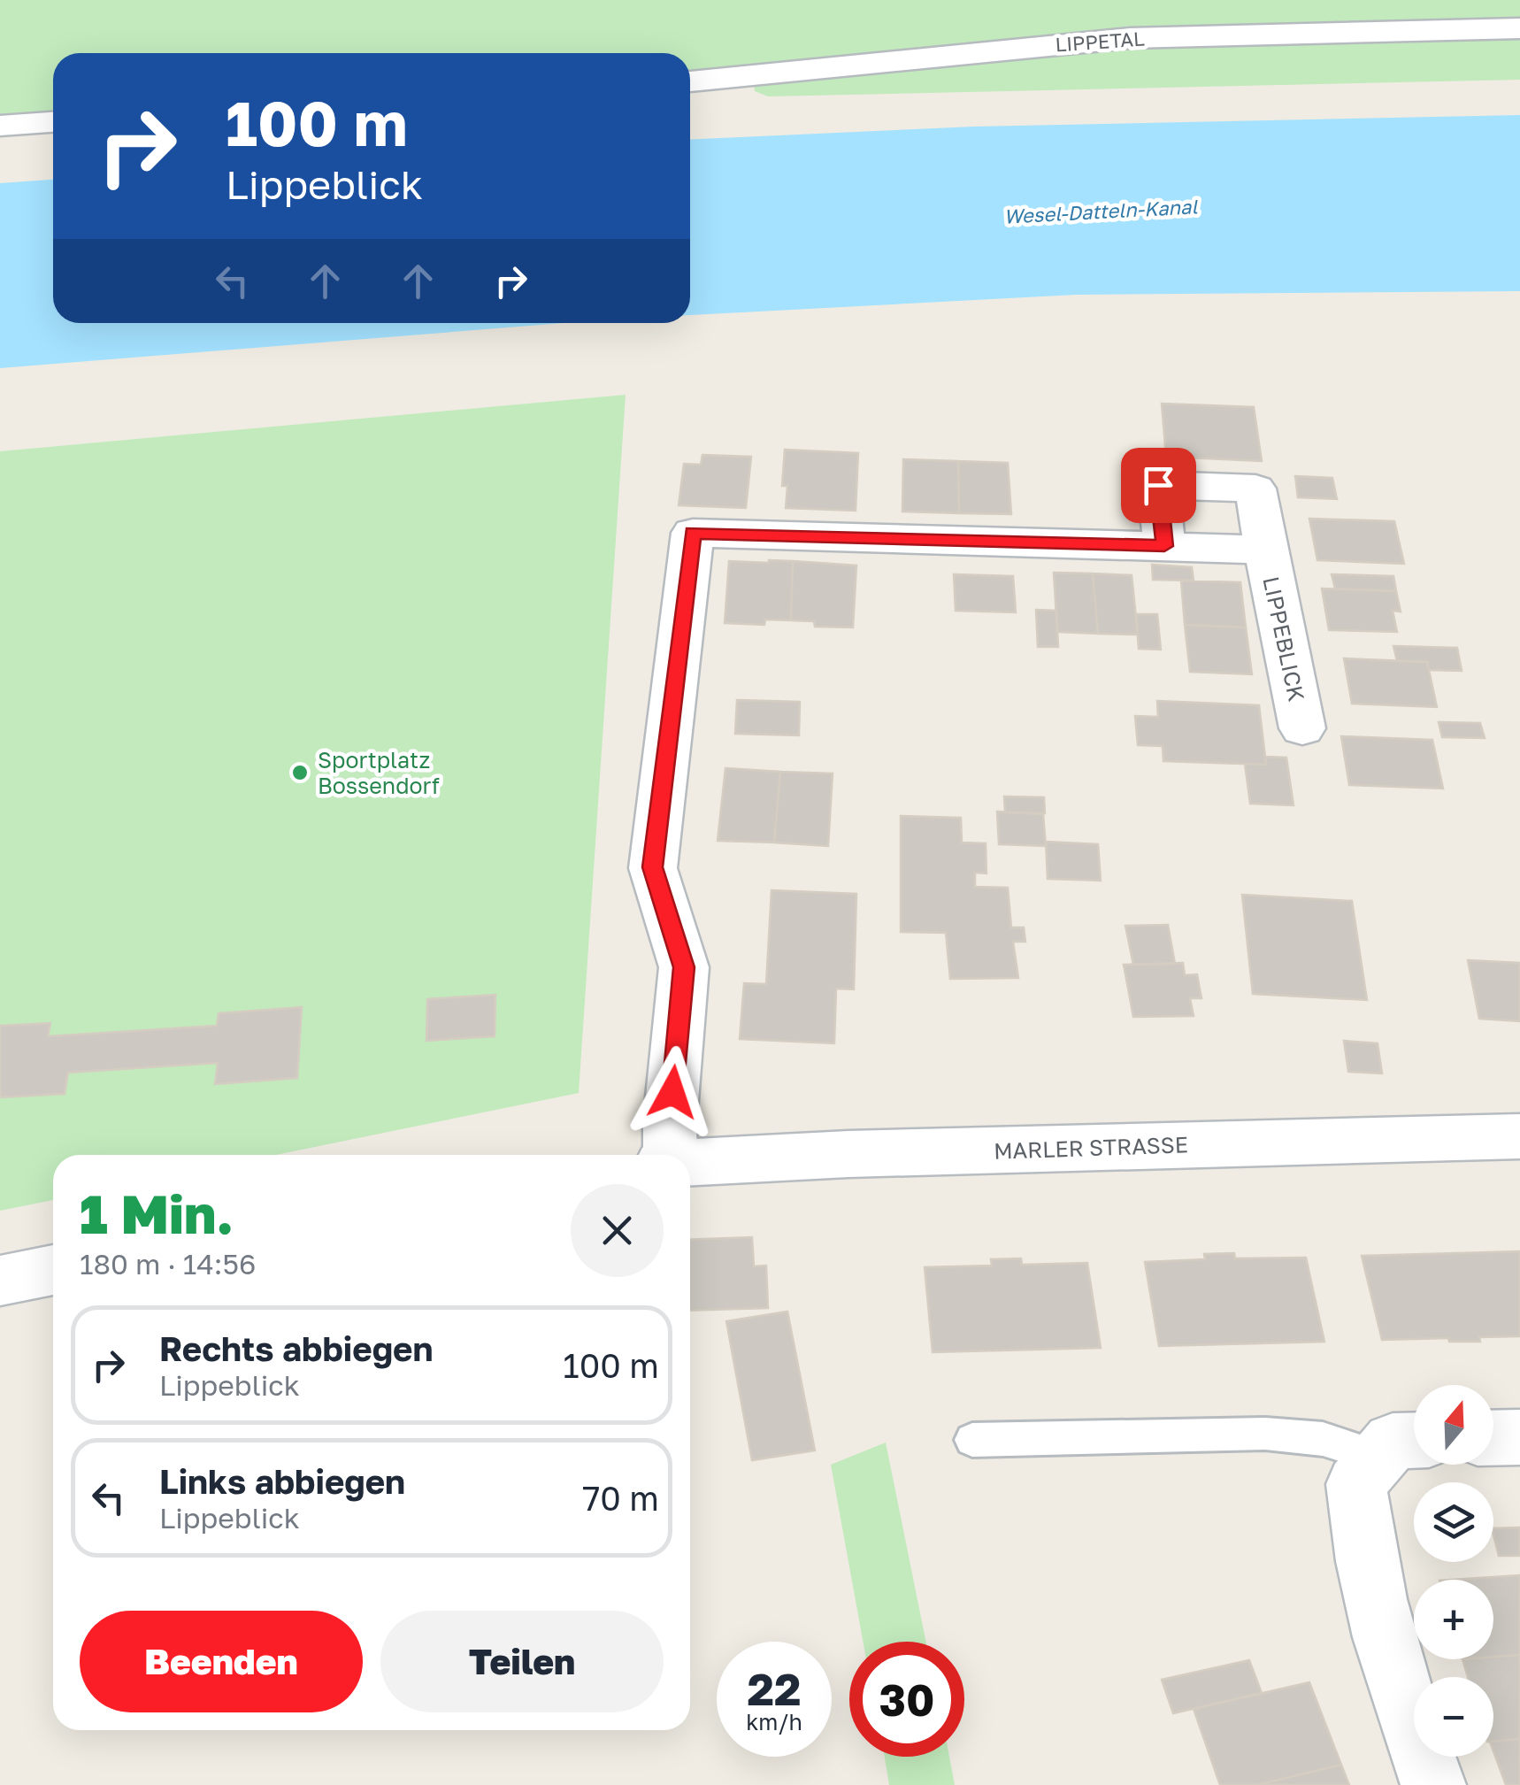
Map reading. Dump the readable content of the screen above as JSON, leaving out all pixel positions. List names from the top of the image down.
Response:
{
  "streets": {
    "street": ["LIPPETAL", "LIPPEBLICK", "MARLER STRASSE"]
  },
  "water": ["Wesel-Datteln-Kanal"],
  "places": ["Sportplatz Bossendorf"],
  "north": "top",
  "page": {
    "turn": ["100 m", "Lippeblick"],
    "heading": ["1 Min.", "180 m · 14:56"],
    "list": [
      {
        "name": "Rechts abbiegen",
        "note": "Lippeblick",
        "value": "100 m"
      },
      {
        "name": "Links abbiegen",
        "note": "Lippeblick",
        "value": "70 m"
      }
    ],
    "map_buttons": ["+", "−"],
    "buttons": ["Beenden", "Teilen"],
    "speed": "22 km/h",
    "limit": "30"
  }
}
